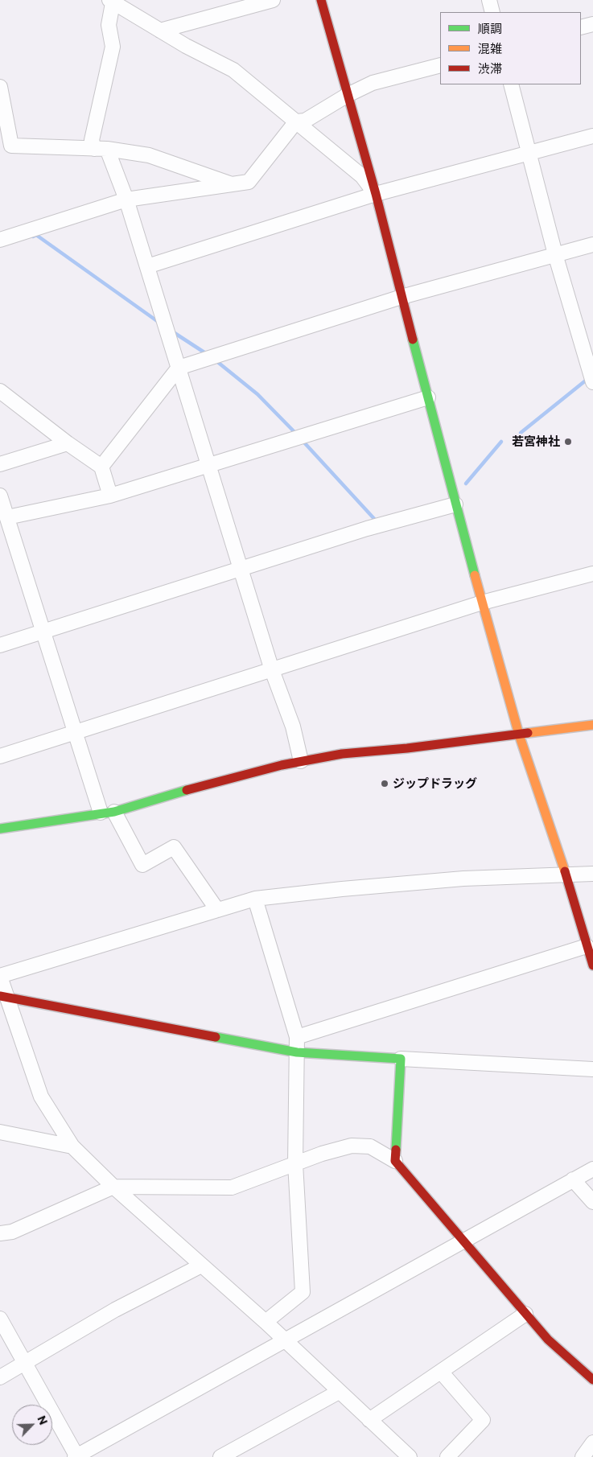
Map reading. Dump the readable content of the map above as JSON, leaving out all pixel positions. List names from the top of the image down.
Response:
{
  "places": ["若宮神社", "ジップドラッグ"],
  "legend": ["順調", "混雑", "渋滞"],
  "north": "top right"
}
